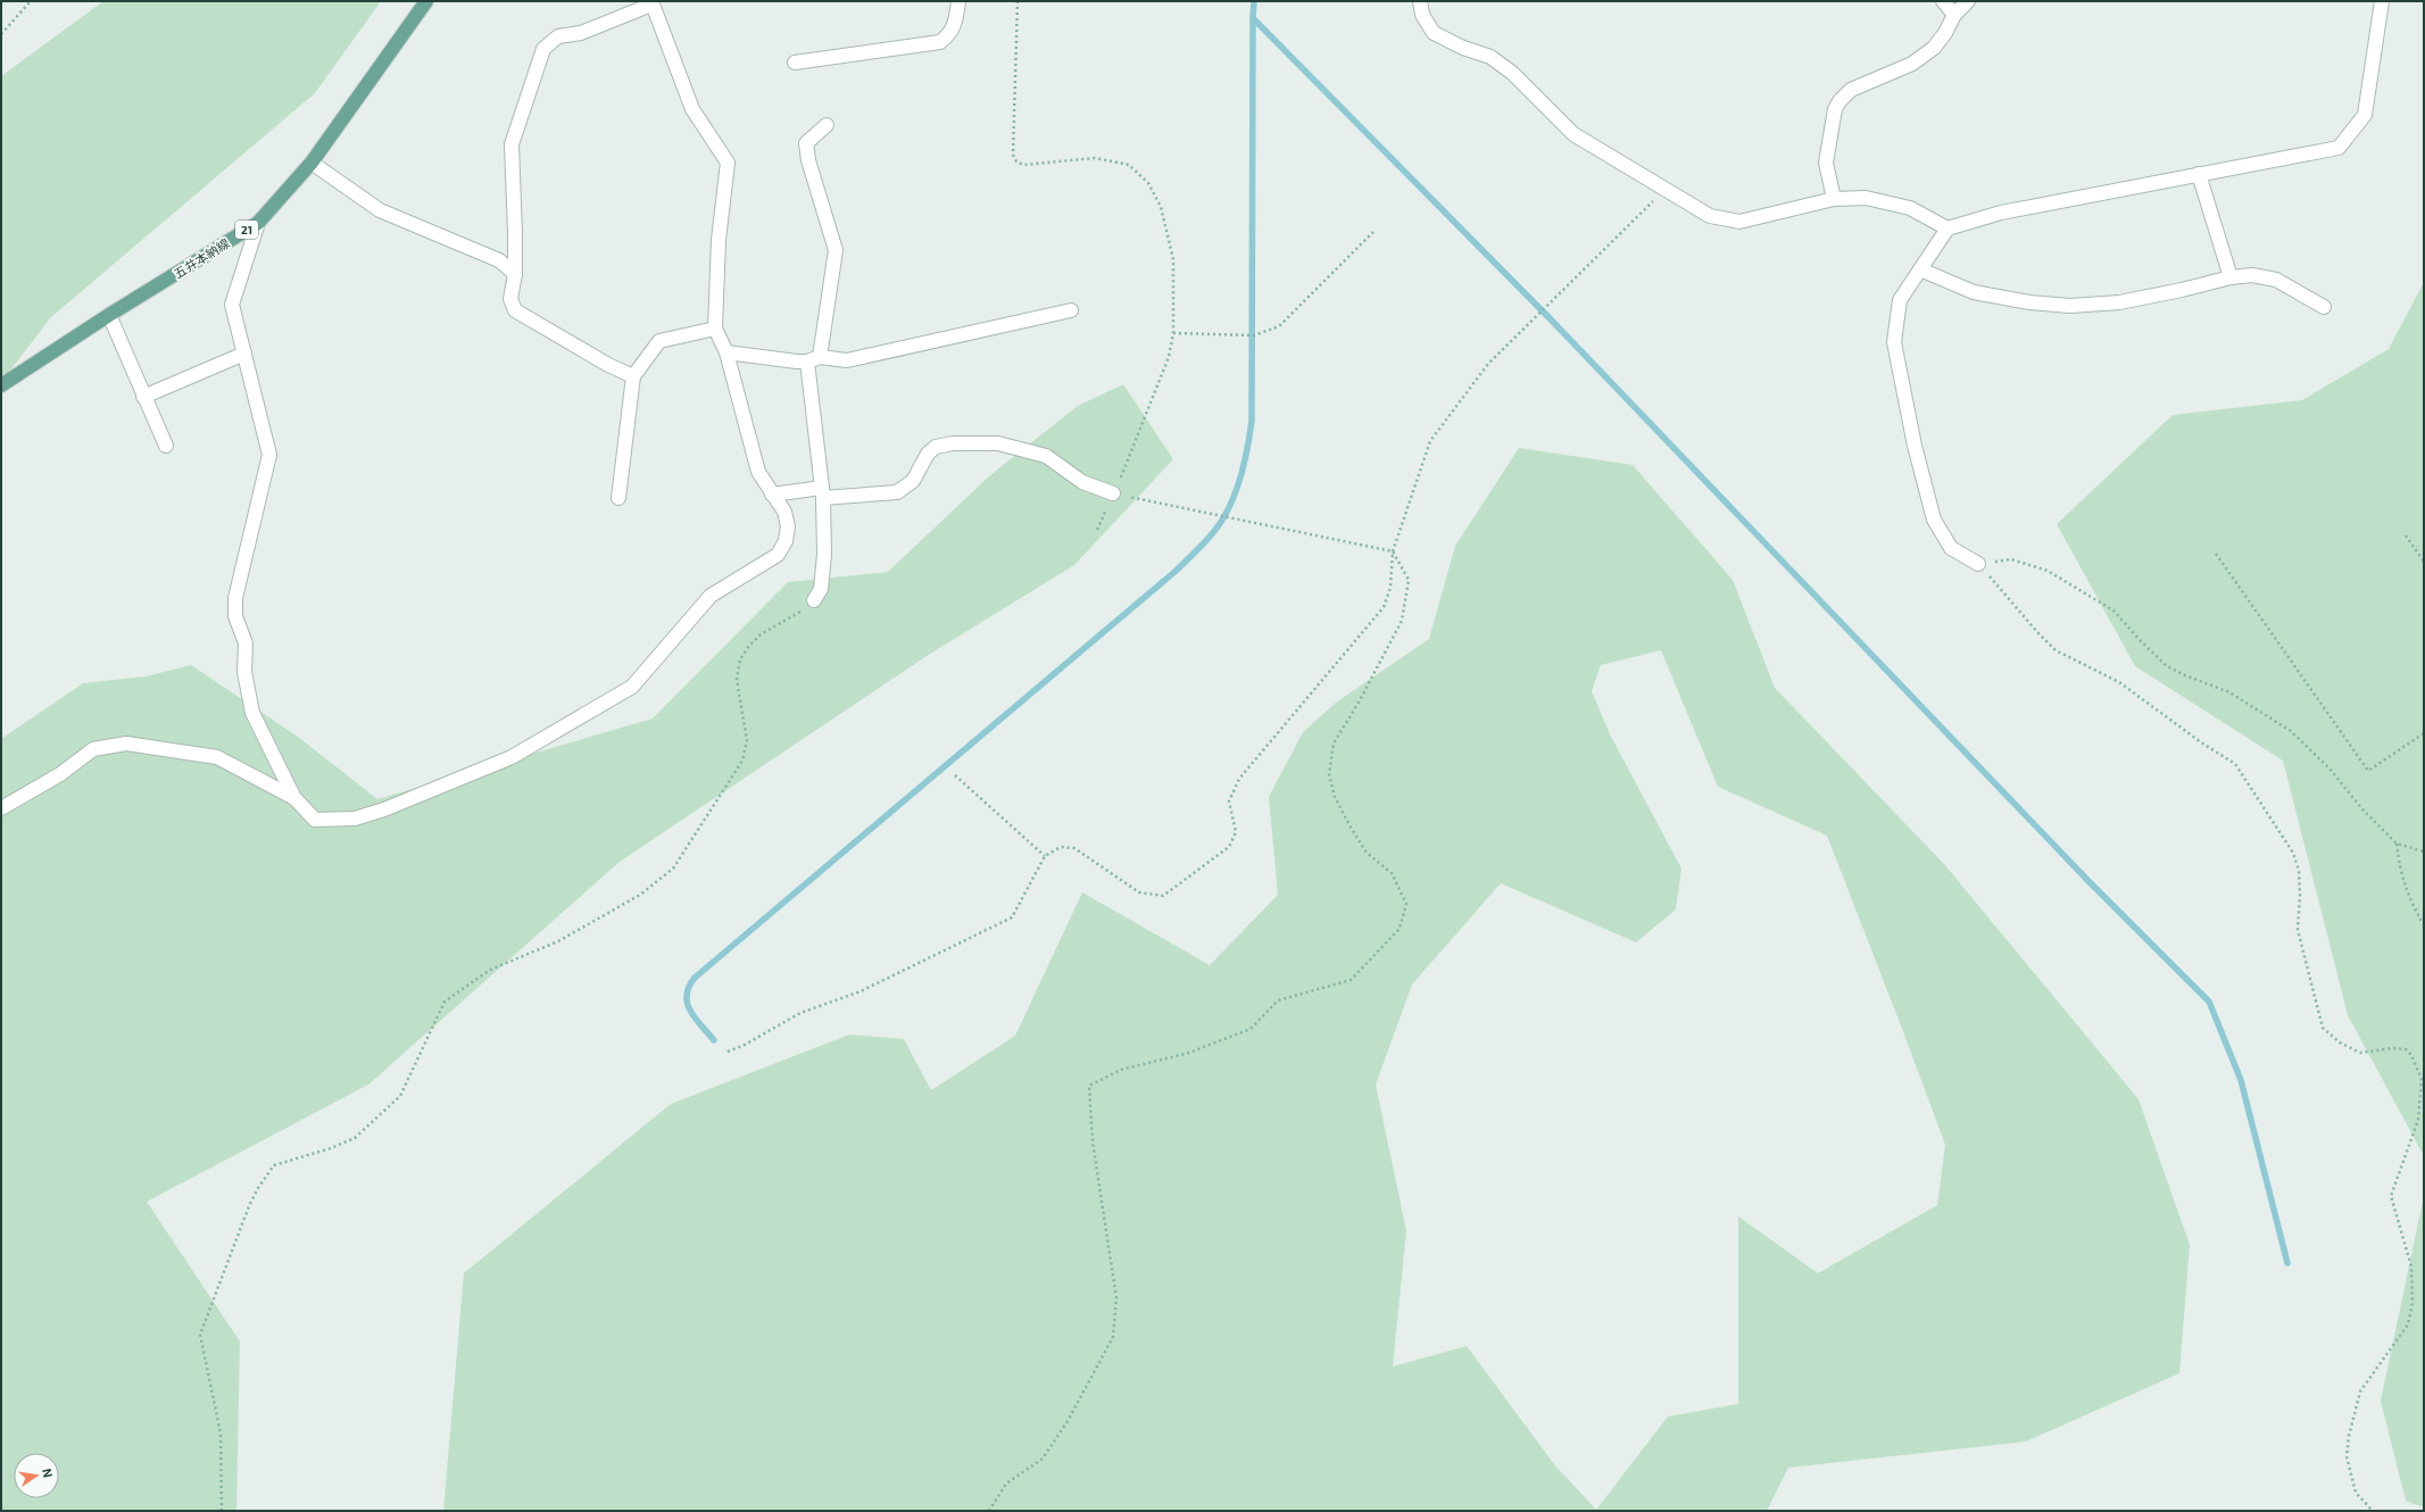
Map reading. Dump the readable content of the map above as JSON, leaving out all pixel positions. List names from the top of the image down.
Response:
{
  "streets": {
    "main road": ["21", "五井本納線"]
  },
  "north": "right"
}
